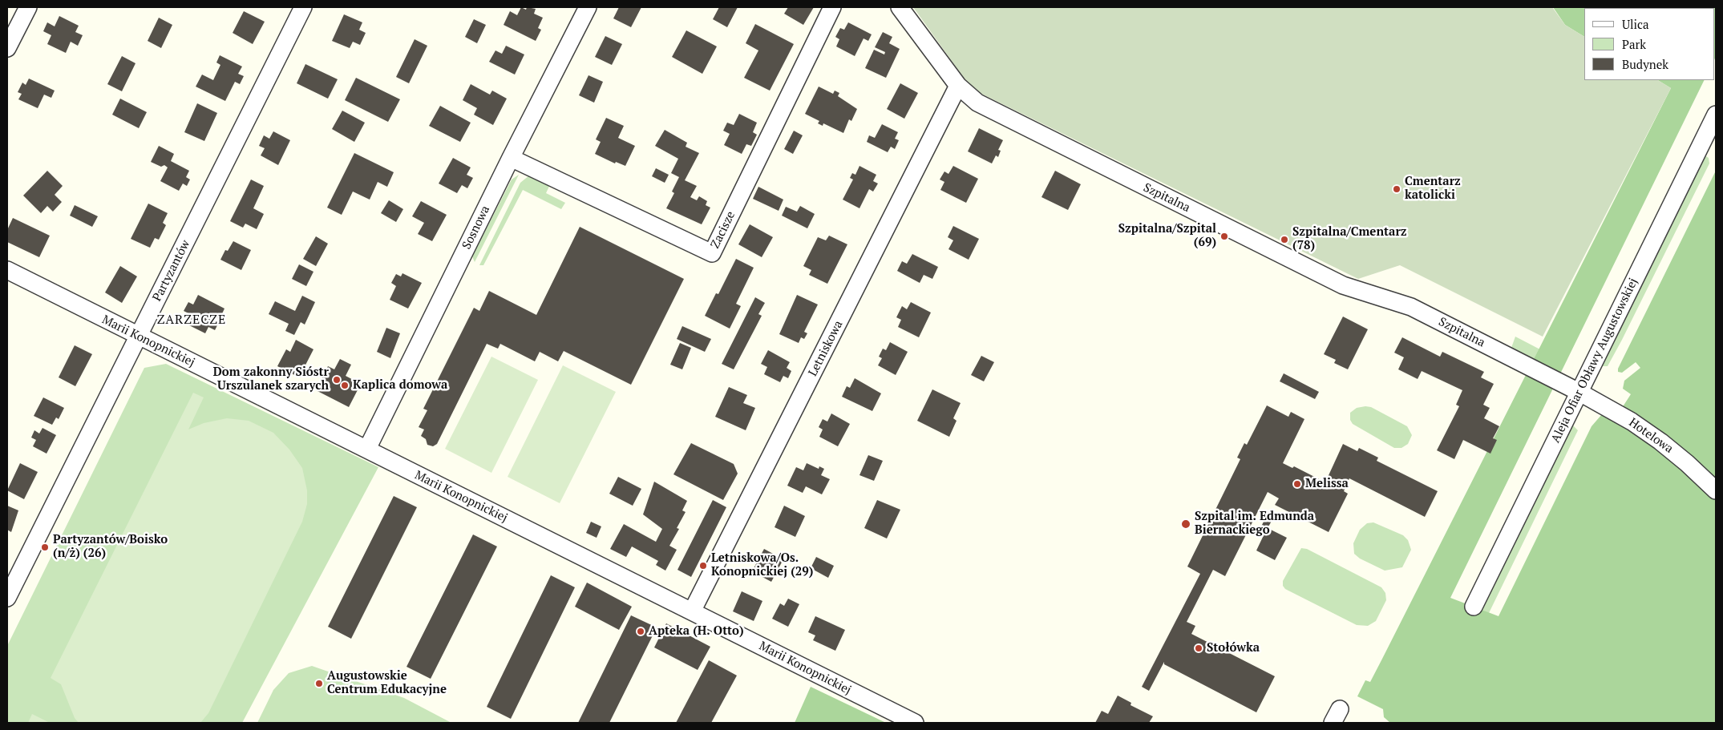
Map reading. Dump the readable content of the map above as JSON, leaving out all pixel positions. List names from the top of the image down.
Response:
{
  "streets": {
    "street": [
      "Szpitalna",
      "Sosnowa",
      "Zacisze",
      "Partyzantów",
      "Marii Konopnickiej",
      "Letniskowa",
      "Aleja Ofiar Obławy Augustowskiej",
      "Hotelowa"
    ]
  },
  "crossings": [
    ["Szpitalna", "Letniskowa"],
    ["Szpitalna", "Aleja Ofiar Obławy Augustowskiej"],
    ["Szpitalna", "Hotelowa"],
    ["Sosnowa", "Zacisze"],
    ["Sosnowa", "Marii Konopnickiej"],
    ["Partyzantów", "Marii Konopnickiej"],
    ["Marii Konopnickiej", "Letniskowa"],
    ["Aleja Ofiar Obławy Augustowskiej", "Hotelowa"]
  ],
  "districts": ["ZARZECZE"],
  "places": [
    "Cmentarz katolicki",
    "Szpitalna/Szpital (69)",
    "Szpitalna/Cmentarz (78)",
    "Dom zakonny Sióstr Urszulanek szarych",
    "Kaplica domowa",
    "Melissa",
    "Szpital im. Edmunda Biernackiego",
    "Partyzantów/Boisko (n/ż) (26)",
    "Letniskowa/Os. Konopnickiej (29)",
    "Apteka (H. Otto)",
    "Stołówka",
    "Augustowskie Centrum Edukacyjne"
  ],
  "legend": ["Ulica", "Park", "Budynek"]
}
